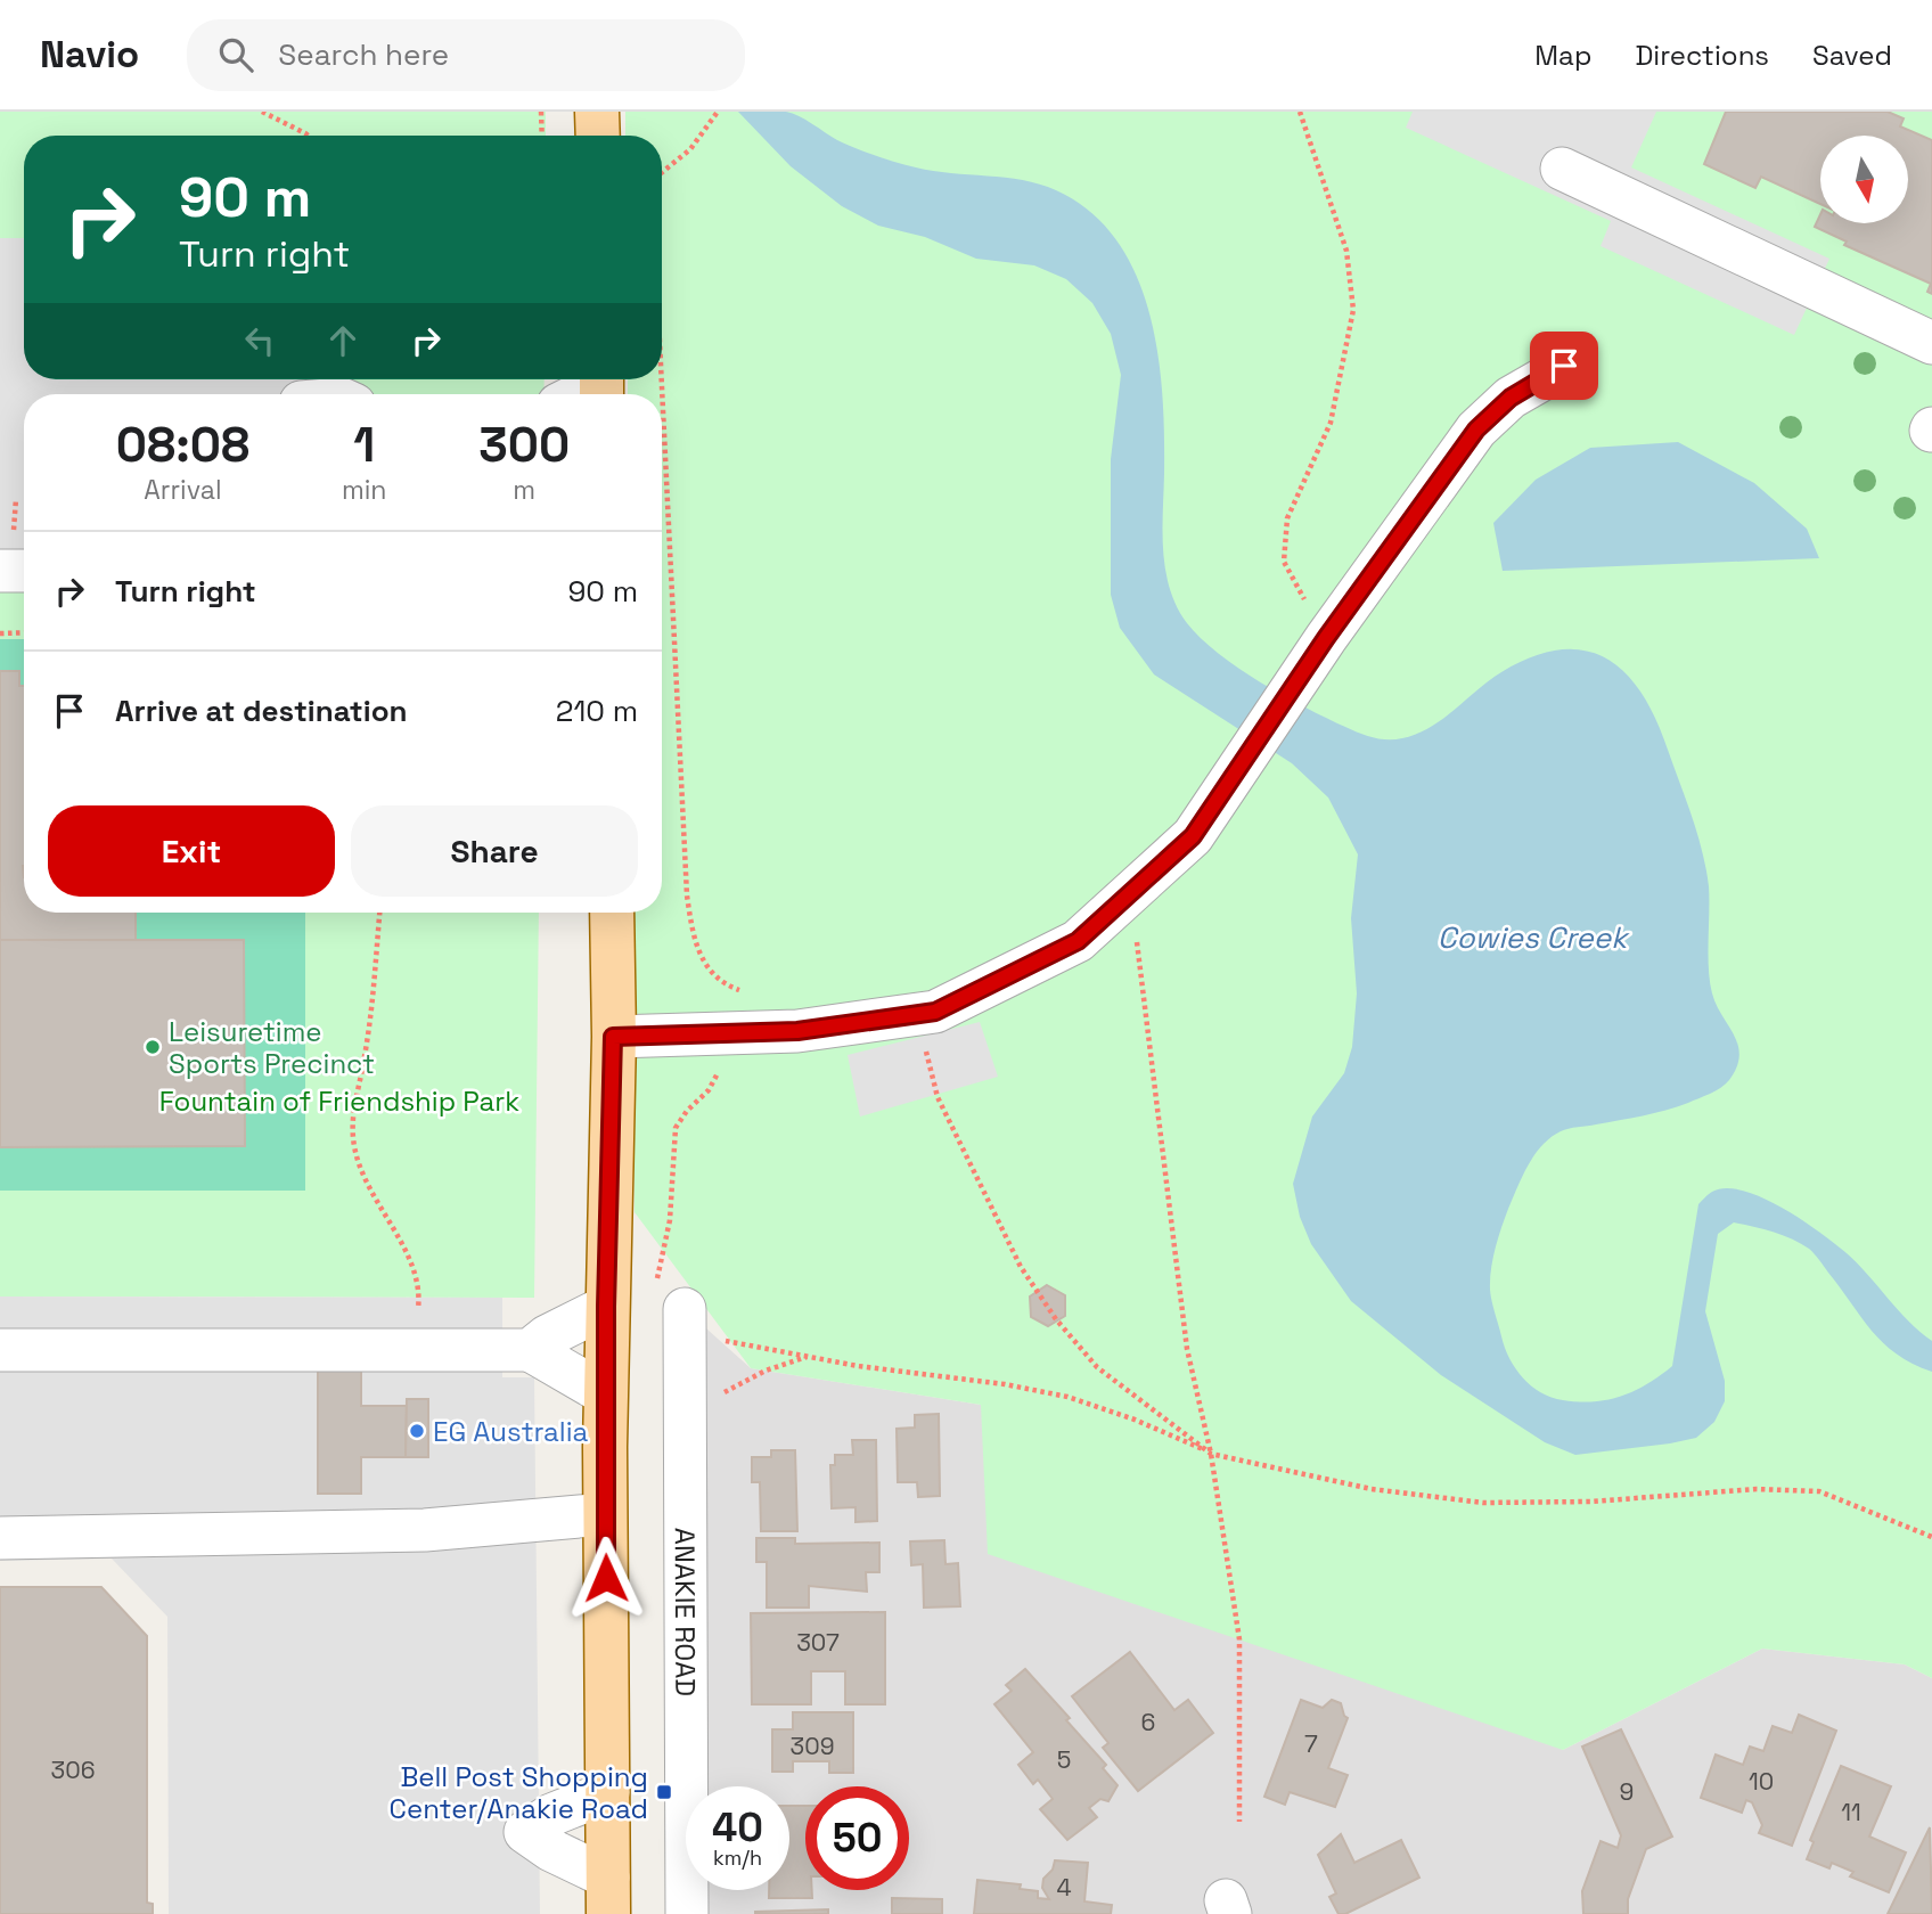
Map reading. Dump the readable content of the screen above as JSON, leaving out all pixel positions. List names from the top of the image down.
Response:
{
  "streets": {
    "street": ["ANAKIE ROAD"]
  },
  "water": ["Cowies Creek"],
  "parks": ["Fountain of Friendship Park"],
  "places": {
    "other": ["Leisuretime Sports Precinct", "EG Australia"],
    "transit": ["Bell Post Shopping Center/Anakie Road"]
  },
  "house_numbers": [
    "307",
    "6",
    "7",
    "309",
    "5",
    "306",
    "10",
    "9",
    "11",
    "4"
  ],
  "north": "bottom",
  "page": {
    "header": "Navio",
    "search": "Search here",
    "nav": ["Map", "Directions", "Saved"],
    "turn": ["90 m", "Turn right"],
    "eta": [
      "08:08",
      "Arrival",
      "1",
      "min",
      "300",
      "m"
    ],
    "list": [
      {
        "name": "Turn right",
        "value": "90 m"
      },
      {
        "name": "Arrive at destination",
        "value": "210 m"
      }
    ],
    "buttons": ["Exit", "Share"],
    "speed": "40 km/h",
    "limit": "50"
  }
}
